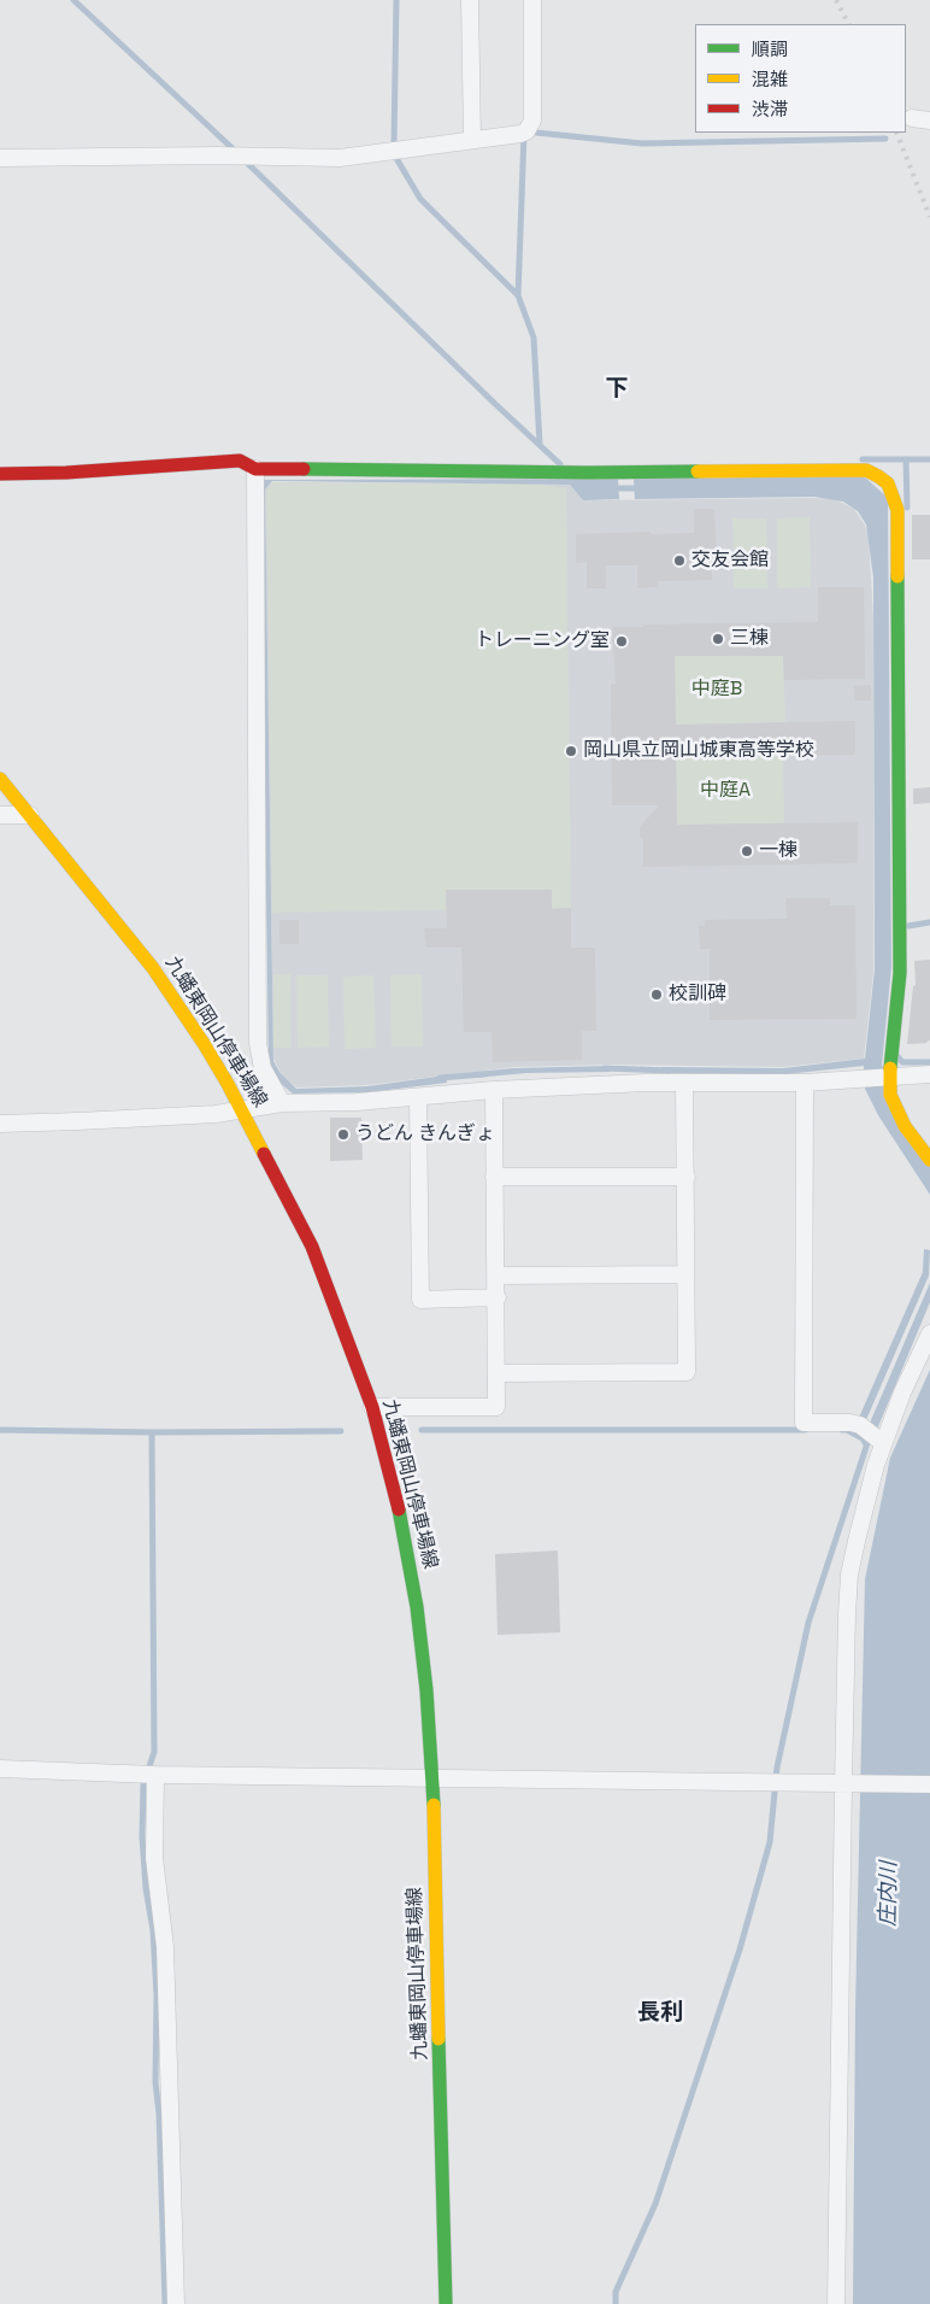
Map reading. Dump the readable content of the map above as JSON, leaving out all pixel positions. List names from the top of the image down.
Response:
{
  "streets": {
    "main road": ["九蟠東岡山停車場線"]
  },
  "districts": ["下", "長利"],
  "water": ["庄内川"],
  "parks": ["中庭B", "中庭A"],
  "places": [
    "交友会館",
    "三棟",
    "トレーニング室",
    "岡山県立岡山城東高等学校",
    "一棟",
    "校訓碑",
    "うどん きんぎょ"
  ],
  "legend": ["順調", "混雑", "渋滞"]
}
